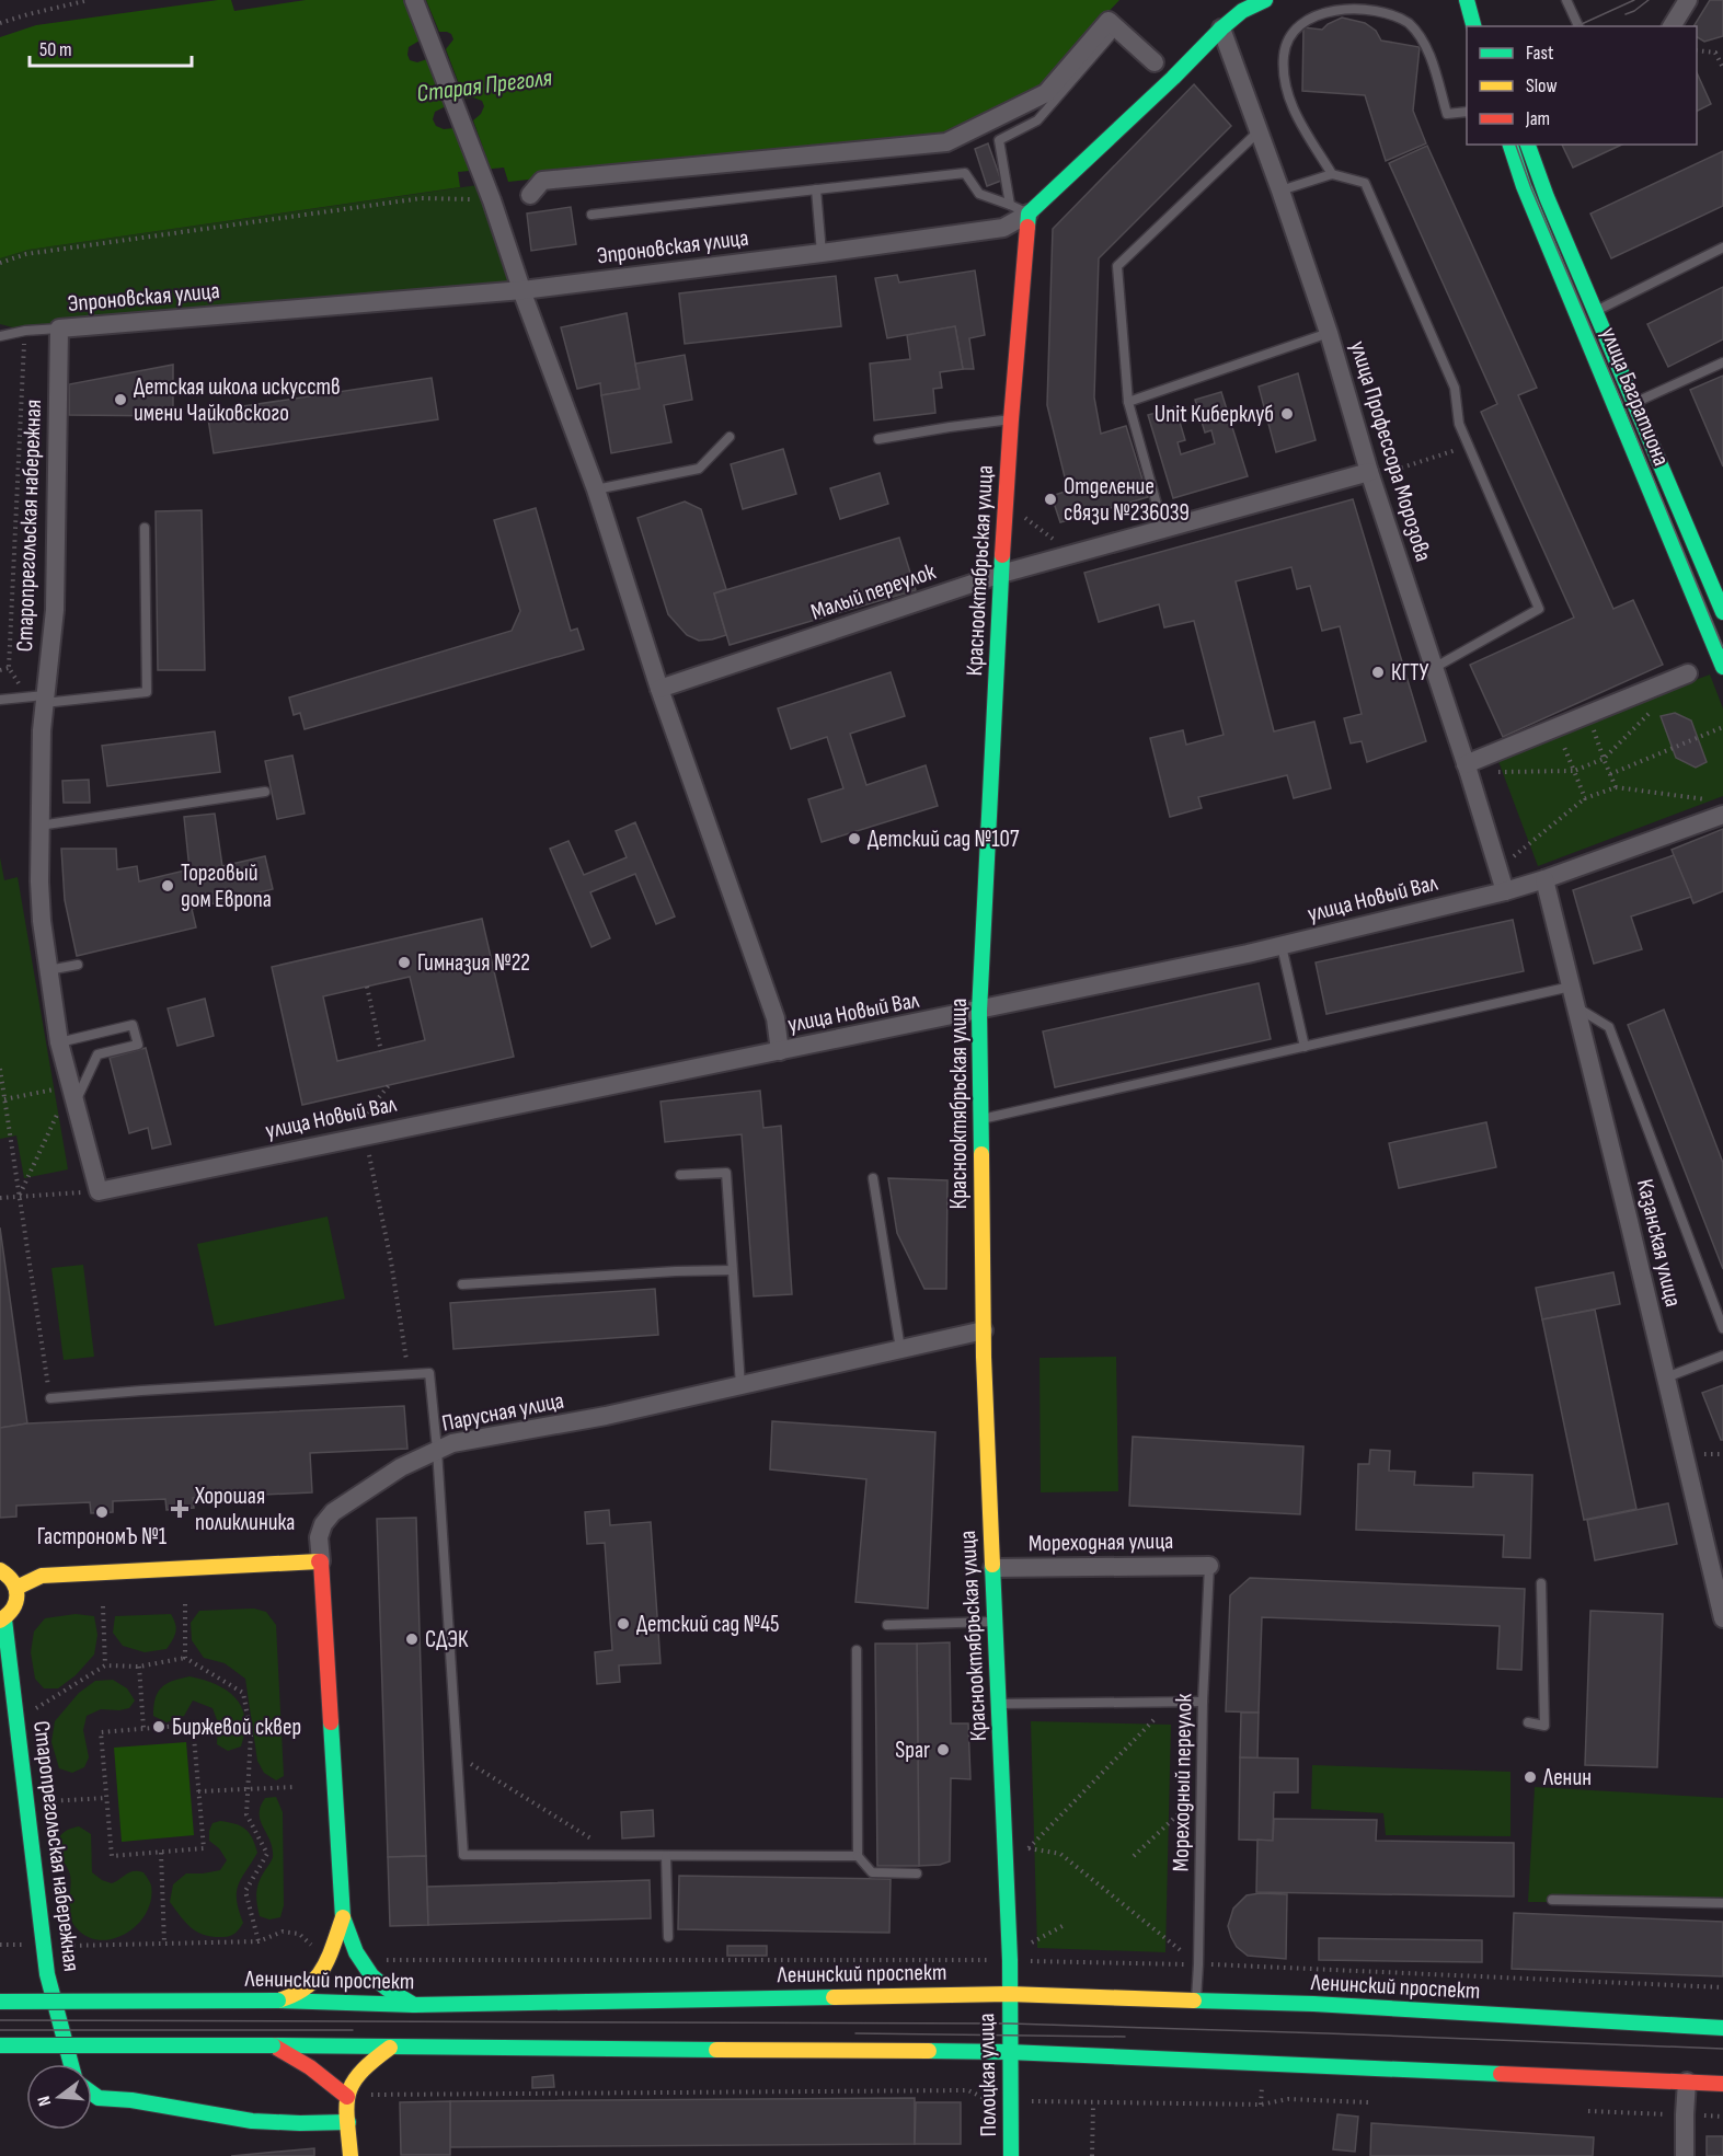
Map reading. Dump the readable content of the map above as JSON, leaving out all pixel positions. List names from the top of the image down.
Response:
{
  "streets": {
    "main road": [
      "Эпроновская улица",
      "улица Багратиона",
      "Старопрегольская набережная",
      "Краснооктябрьская улица",
      "Парусная улица",
      "Ленинский проспект",
      "Полоцкая улица"
    ],
    "street": [
      "улица Профессора Морозова",
      "Малый переулок",
      "улица Новый Вал",
      "Казанская улица",
      "Мореходная улица"
    ],
    "lane": ["Мореходный переулок"]
  },
  "crossings": [
    ["Эпроновская улица", "улица Профессора Морозова"],
    ["Эпроновская улица", "Старопрегольская набережная"],
    ["Эпроновская улица", "Краснооктябрьская улица"],
    ["улица Профессора Морозова", "Малый переулок"],
    ["улица Профессора Морозова", "улица Новый Вал"],
    ["Старопрегольская набережная", "улица Новый Вал"],
    ["Краснооктябрьская улица", "Малый переулок"],
    ["Краснооктябрьская улица", "улица Новый Вал"],
    ["Краснооктябрьская улица", "Парусная улица"],
    ["Краснооктябрьская улица", "Мореходная улица"],
    ["Краснооктябрьская улица", "Ленинский проспект"],
    ["Краснооктябрьская улица", "Полоцкая улица"],
    ["улица Новый Вал", "Казанская улица"],
    ["Мореходная улица", "Мореходный переулок"],
    ["Мореходный переулок", "Ленинский проспект"],
    ["Ленинский проспект", "Полоцкая улица"]
  ],
  "water": ["Старая Преголя"],
  "places": {
    "other": [
      "Детская школа искусств имени Чайковского",
      "Unit Киберклуб",
      "Отделение связи №236039",
      "КГТУ",
      "Детский сад №107",
      "Торговый дом Европа",
      "Гимназия №22",
      "ГастрономЪ №1",
      "Детский сад №45",
      "СДЭК",
      "Биржевой сквер",
      "Spar",
      "Ленин"
    ],
    "health": ["Хорошая поликлиника"]
  },
  "legend": ["Fast", "Slow", "Jam"],
  "scale_bar": "50 m",
  "north": "left"
}
